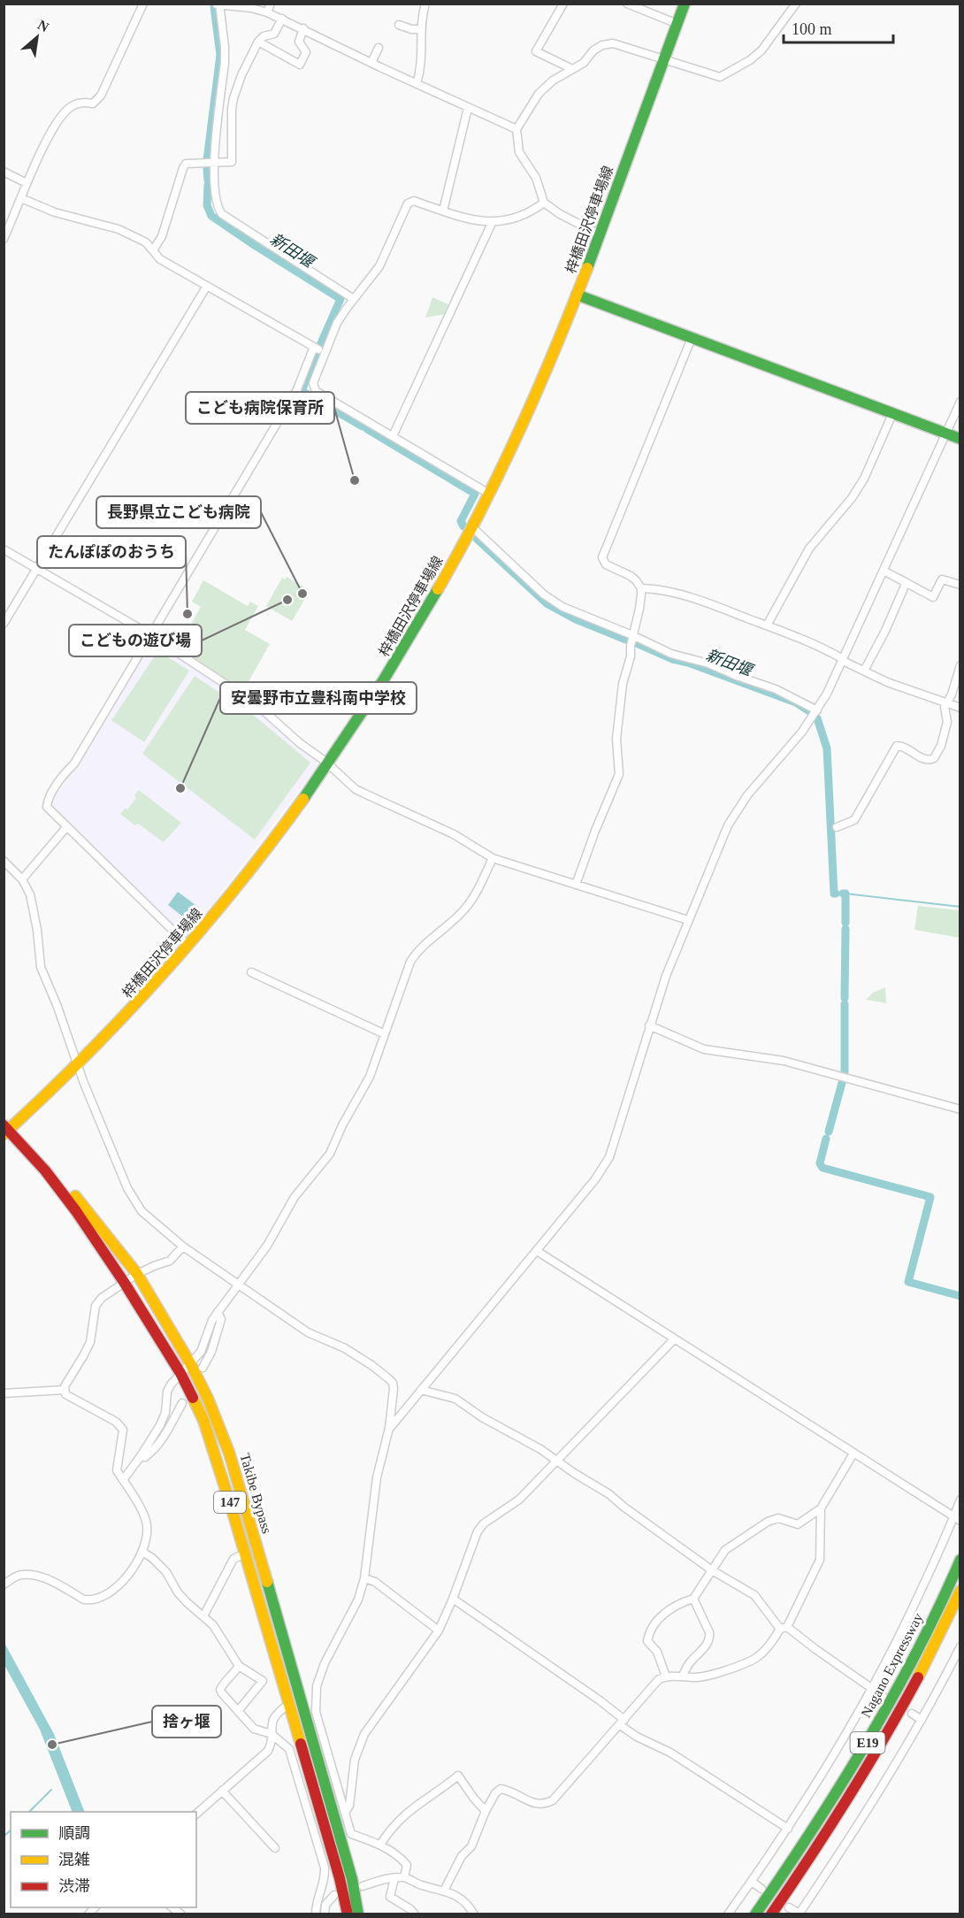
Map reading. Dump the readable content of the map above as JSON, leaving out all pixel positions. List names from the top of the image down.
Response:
{
  "streets": {
    "main road": [
      "梓橋田沢停車場線",
      "Takibe Bypass",
      "147",
      "Nagano Expressway",
      "E19"
    ]
  },
  "crossings": [
    ["梓橋田沢停車場線", "Takibe Bypass"]
  ],
  "water": ["新田堰"],
  "places": [
    "こども病院保育所",
    "長野県立こども病院",
    "こどもの遊び場",
    "たんぽぽのおうち",
    "安曇野市立豊科南中学校",
    "捨ヶ堰"
  ],
  "legend": ["順調", "混雑", "渋滞"],
  "scale_bar": "100 m",
  "north": "top right"
}
